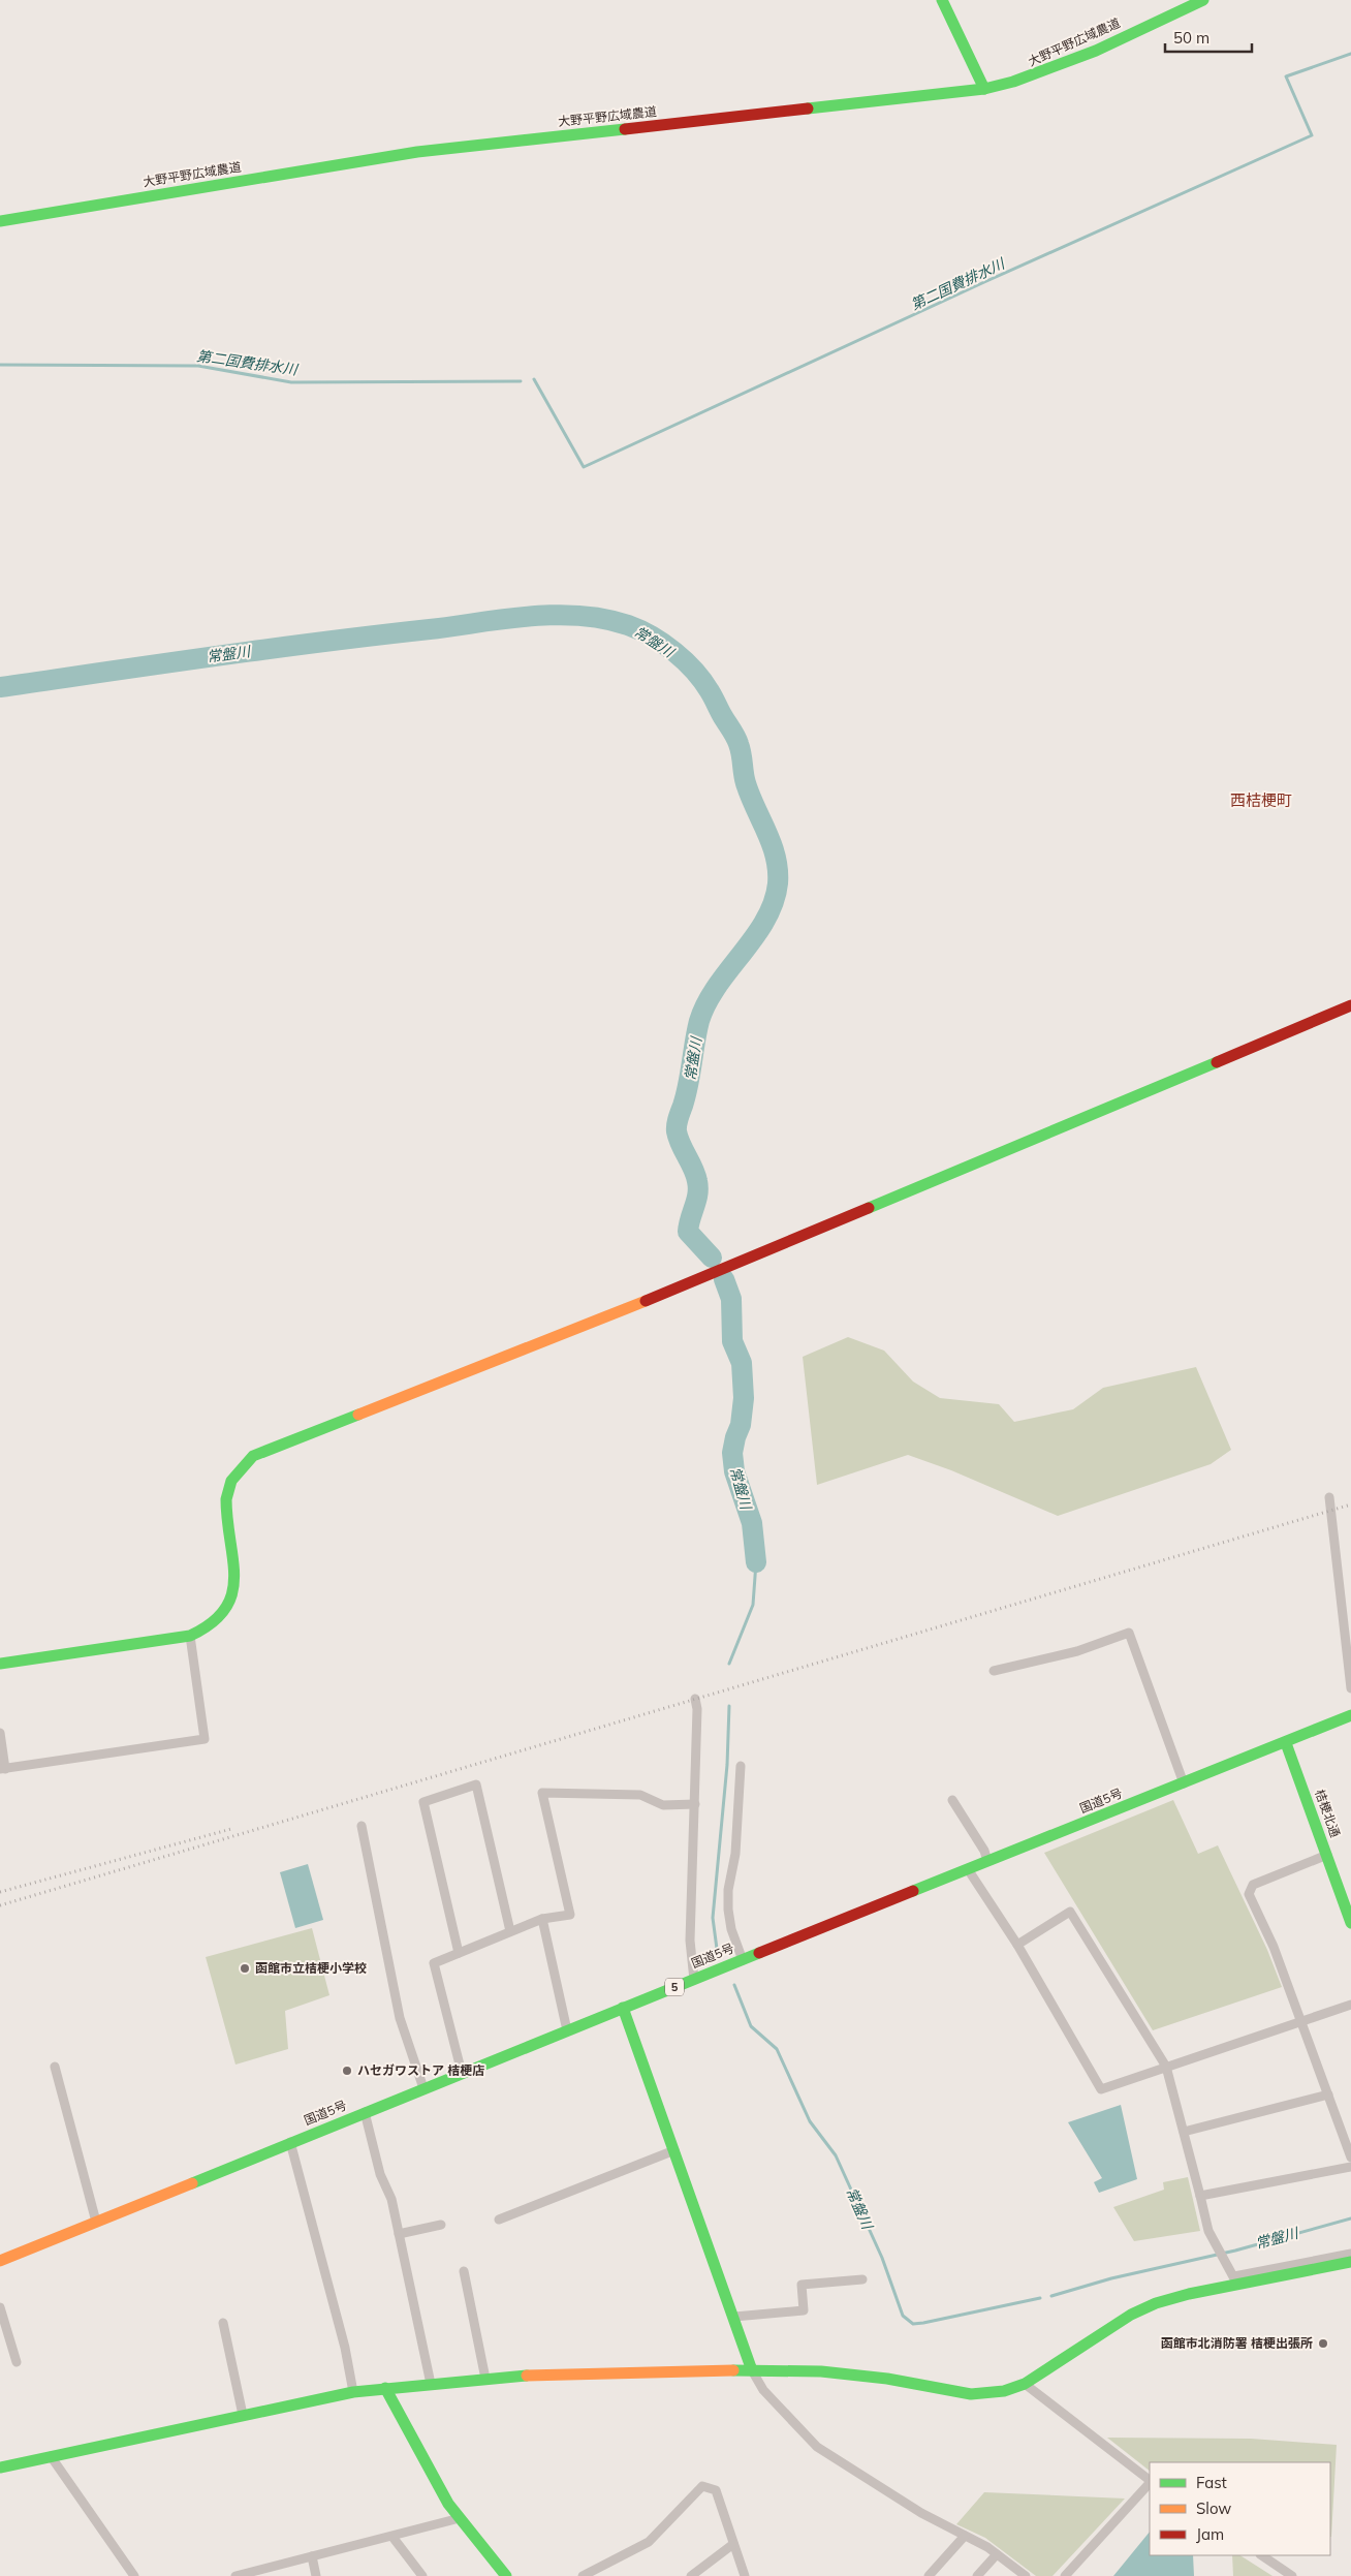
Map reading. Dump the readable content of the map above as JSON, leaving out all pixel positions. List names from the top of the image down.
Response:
{
  "streets": {
    "main road": [
      "大野平野広域農道",
      "国道5号",
      "桔梗北通",
      "5"
    ]
  },
  "crossings": [
    ["国道5号", "桔梗北通"]
  ],
  "districts": ["西桔梗町"],
  "water": ["第二国費排水川", "常盤川"],
  "places": ["函館市立桔梗小学校", "ハセガワストア 桔梗店", "函館市北消防署 桔梗出張所"],
  "legend": ["Fast", "Slow", "Jam"],
  "scale_bar": "50 m"
}
